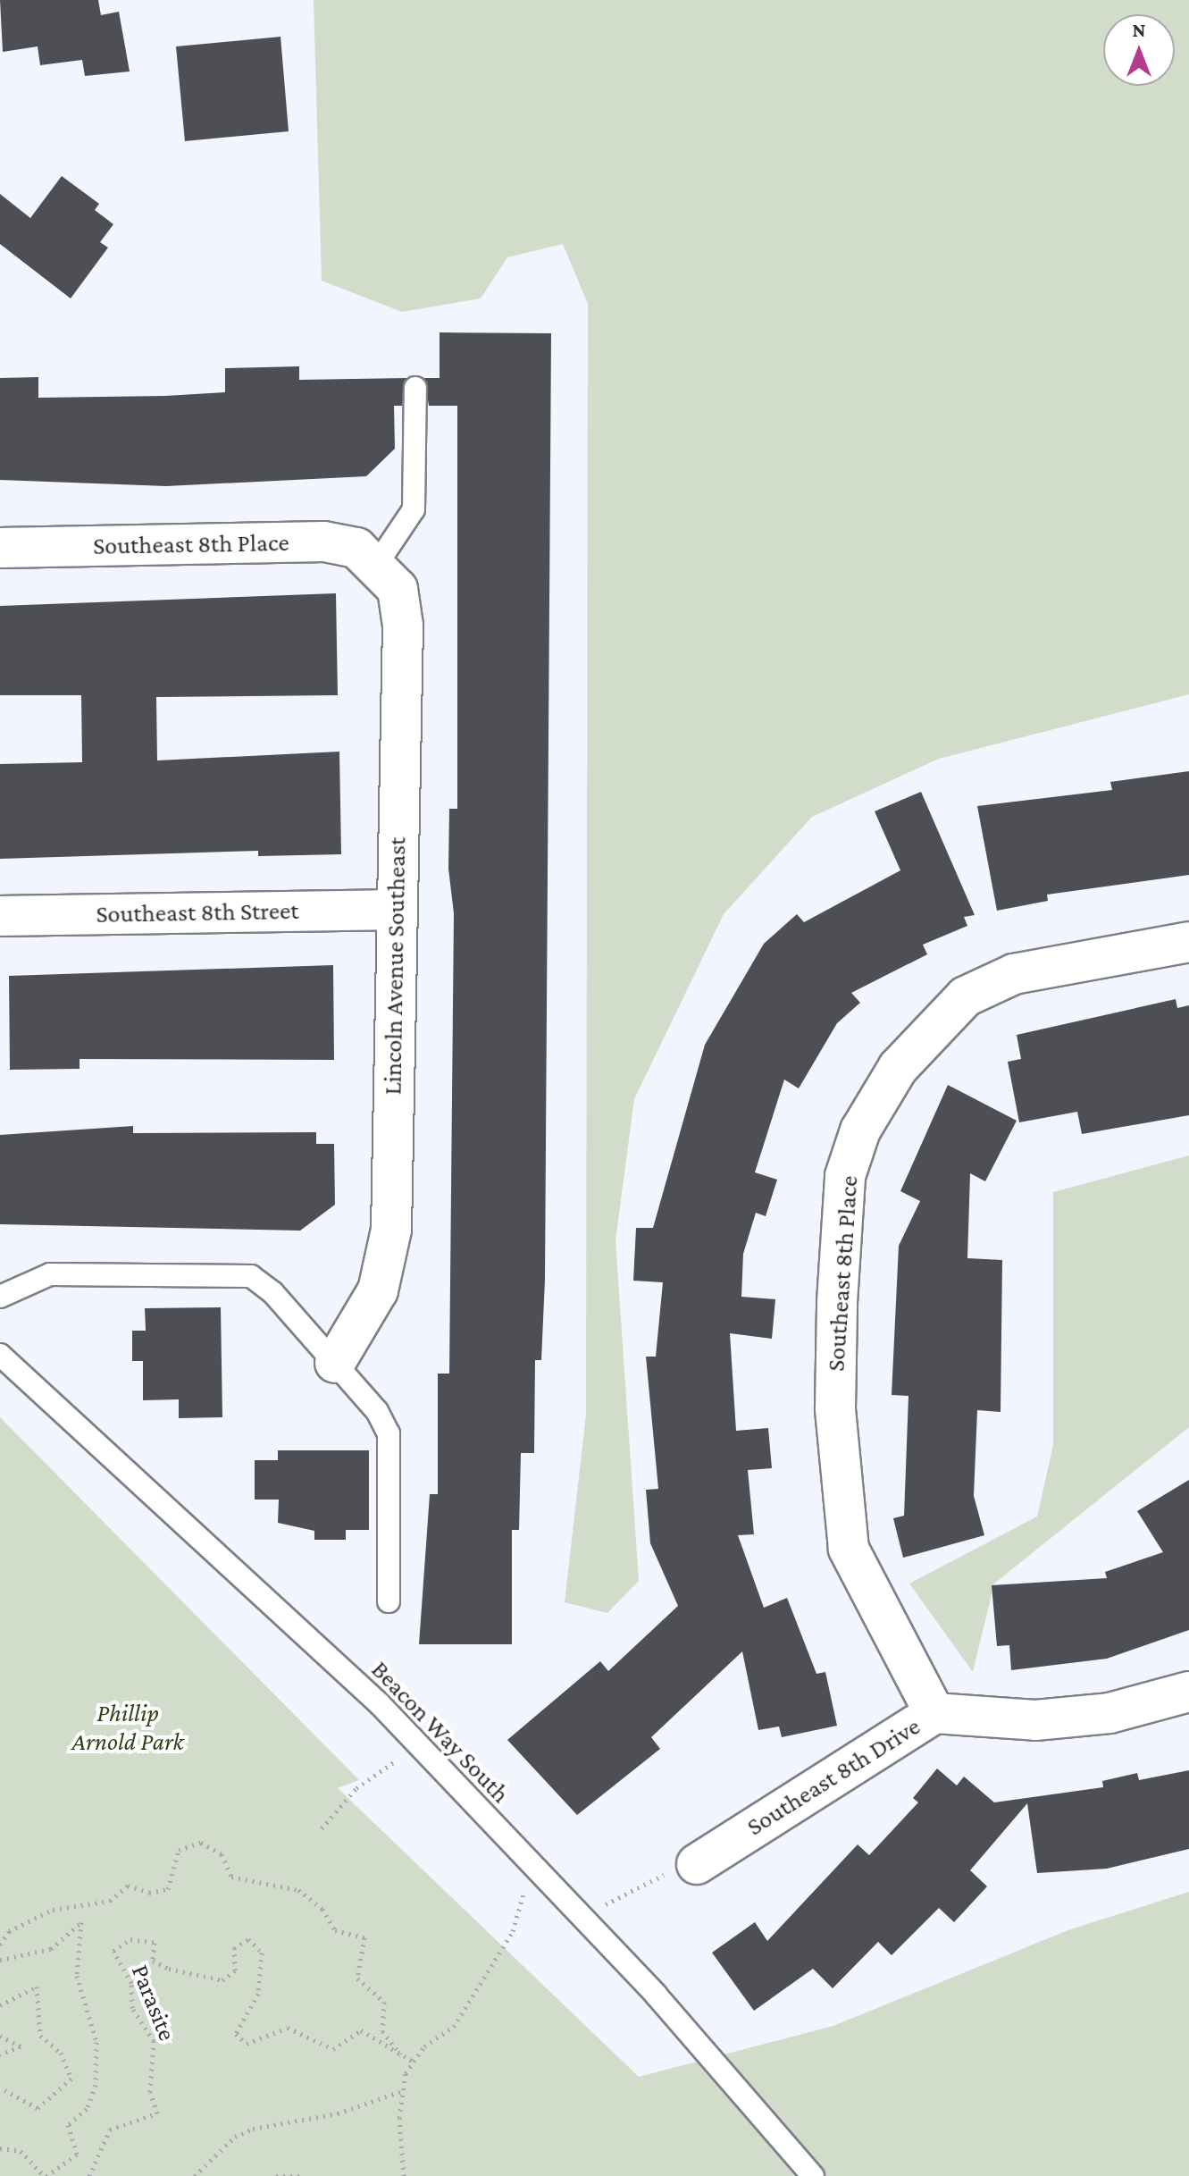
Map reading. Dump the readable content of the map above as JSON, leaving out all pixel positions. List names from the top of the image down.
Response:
{
  "streets": {
    "street": [
      "Southeast 8th Place",
      "Southeast 8th Street",
      "Lincoln Avenue Southeast",
      "Southeast 8th Drive"
    ],
    "lane": ["Beacon Way South"],
    "path": ["Parasite"]
  },
  "crossings": [
    ["Southeast 8th Place", "Lincoln Avenue Southeast"],
    ["Southeast 8th Place", "Southeast 8th Drive"],
    ["Southeast 8th Street", "Lincoln Avenue Southeast"]
  ],
  "parks": ["Phillip Arnold Park"],
  "north": "top"
}
